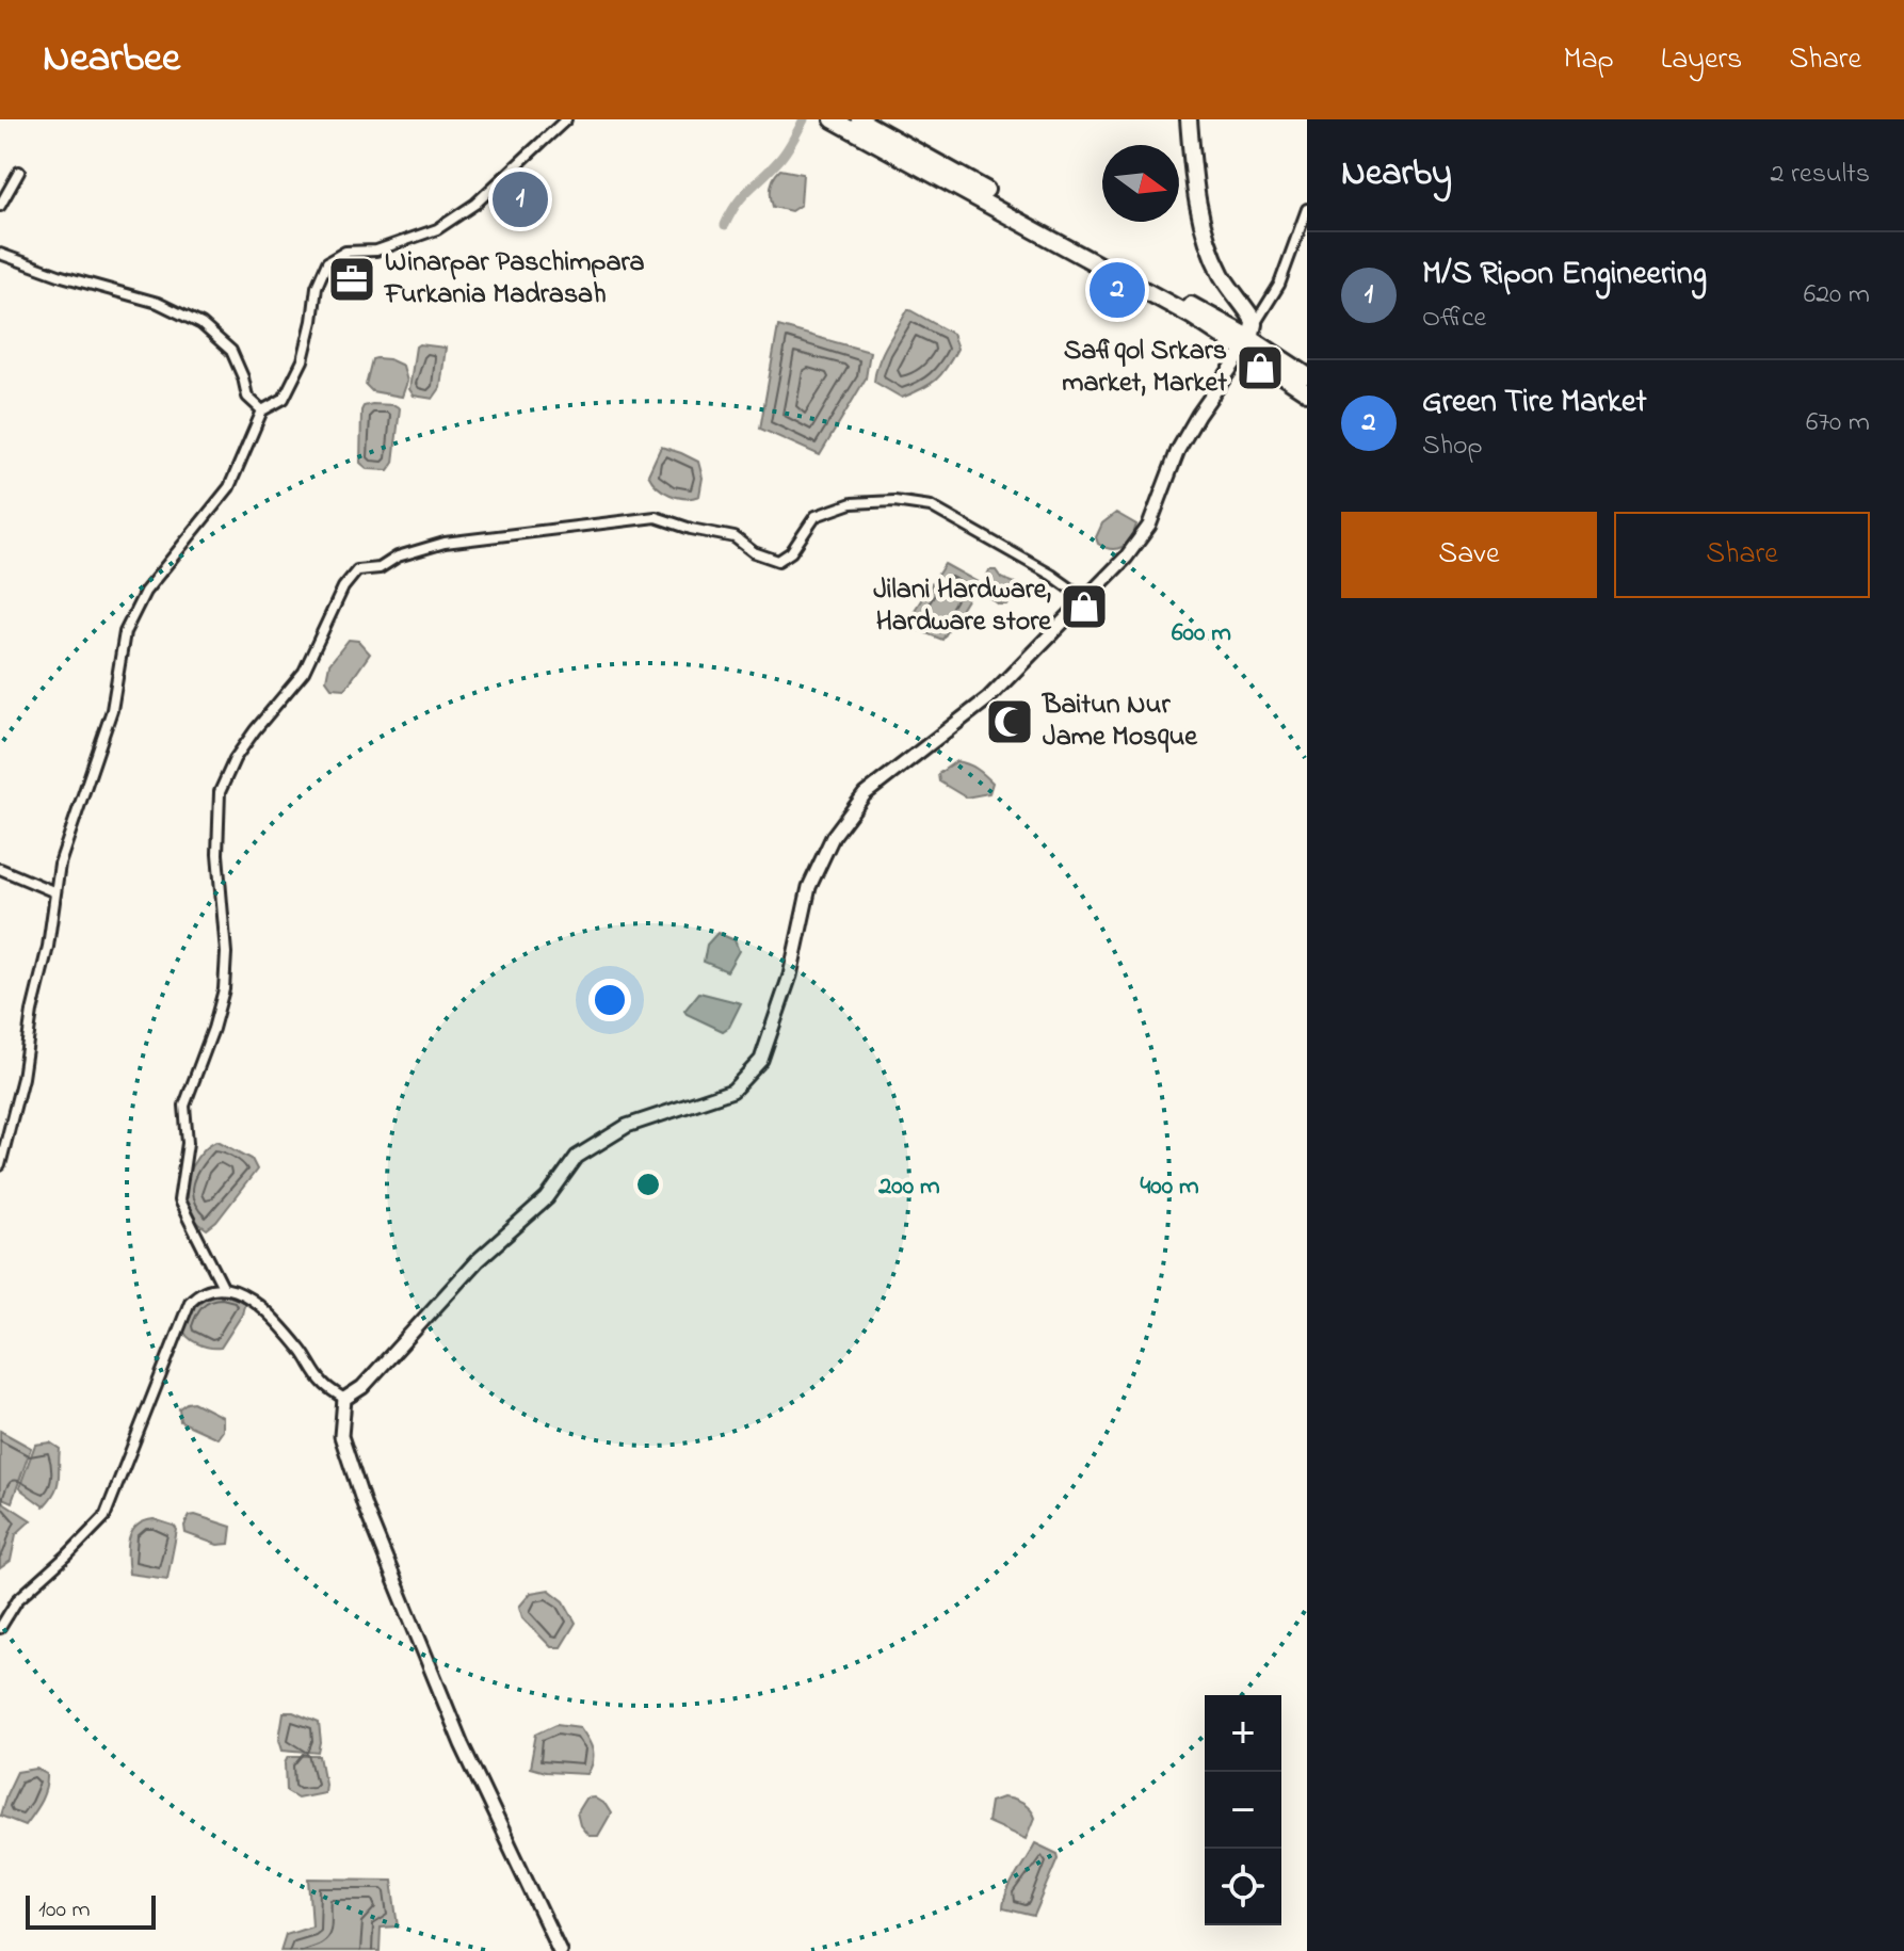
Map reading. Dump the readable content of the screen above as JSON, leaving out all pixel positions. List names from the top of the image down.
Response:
{
  "places": {
    "office": ["Winarpar Paschimpara Furkania Madrasah"],
    "shop": ["Safiqol Srkars market, Market", "Jilani Hardware, Hardware store"],
    "mosque": ["Baitun Nur Jame Mosque"]
  },
  "scale_bar": "100 m",
  "north": "right",
  "page": {
    "header": "Nearbee",
    "nav": ["Map", "Layers", "Share"],
    "heading": ["Nearby", "2 results"],
    "pins": ["1", "2"],
    "list": [
      {
        "mark": "1",
        "name": "M/S Ripon Engineering",
        "note": "Office",
        "value": "620 m"
      },
      {
        "mark": "2",
        "name": "Green Tire Market",
        "note": "Shop",
        "value": "670 m"
      }
    ],
    "buttons": ["Save", "Share"],
    "map_buttons": ["+", "−"],
    "scale": "100 m"
  },
  "rings": ["600 m", "200 m", "400 m"]
}
